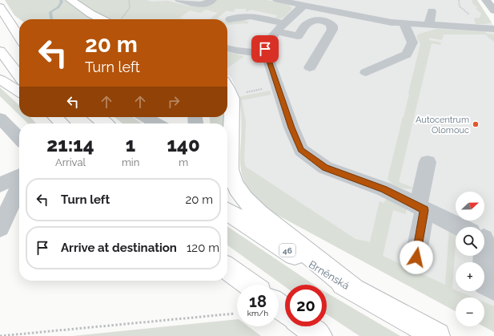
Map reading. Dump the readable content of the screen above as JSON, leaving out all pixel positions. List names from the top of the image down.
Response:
{
  "streets": {
    "main road": ["46", "Brněnská"]
  },
  "places": ["Autocentrum Olomouc"],
  "north": "right",
  "page": {
    "turn": ["20 m", "Turn left"],
    "eta": [
      "21:14",
      "Arrival",
      "1",
      "min",
      "140",
      "m"
    ],
    "list": [
      {
        "name": "Turn left",
        "value": "20 m"
      },
      {
        "name": "Arrive at destination",
        "value": "120 m"
      }
    ],
    "map_buttons": ["+", "−"],
    "speed": "18 km/h",
    "limit": "20"
  }
}
